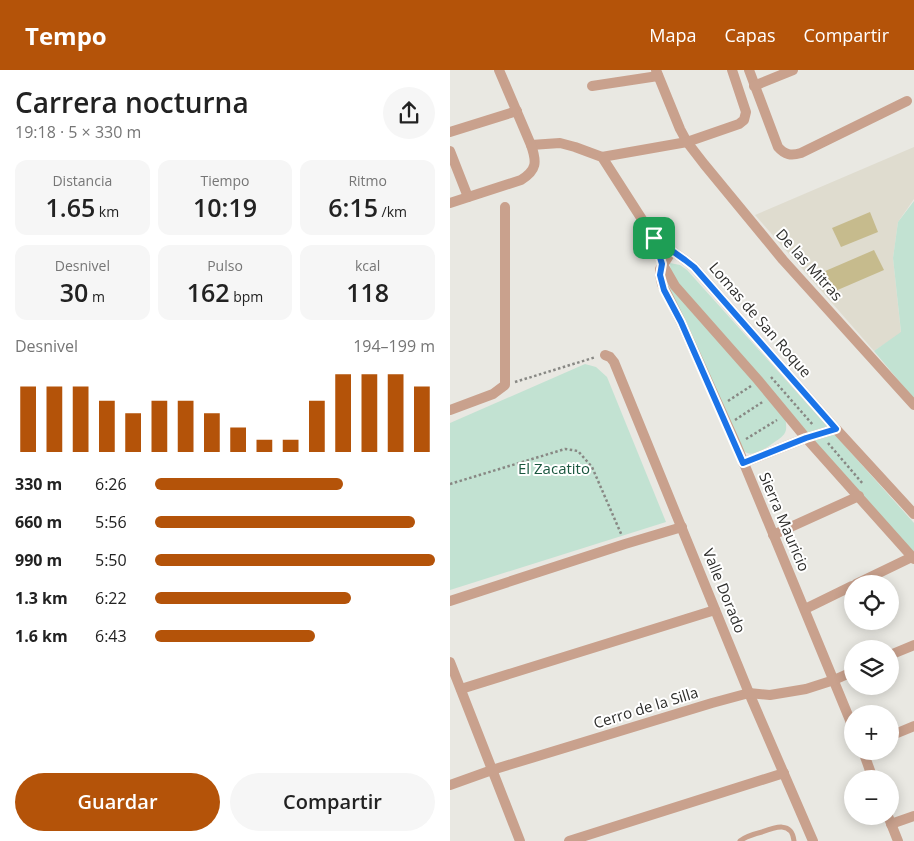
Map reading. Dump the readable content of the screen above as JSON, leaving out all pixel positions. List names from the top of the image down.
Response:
{
  "streets": {
    "street": [
      "De las Mitras",
      "Lomas de San Roque",
      "Sierra Mauricio",
      "Valle Dorado",
      "Cerro de la Silla"
    ]
  },
  "crossings": [
    ["Sierra Mauricio", "Cerro de la Silla"],
    ["Valle Dorado", "Cerro de la Silla"]
  ],
  "parks": ["El Zacatito"],
  "page": {
    "header": "Tempo",
    "nav": ["Mapa", "Capas", "Compartir"],
    "heading": ["Carrera nocturna", "19:18 · 5 × 330 m"],
    "stats": [
      ["Distancia", "1.65 km"],
      ["Tiempo", "10:19"],
      ["Ritmo", "6:15 /km"],
      ["Desnivel", "30 m"],
      ["Pulso", "162 bpm"],
      ["kcal", "118"]
    ],
    "chart": ["Desnivel", "194–199 m"],
    "list": [
      {
        "name": "330 m",
        "note": "6:26"
      },
      {
        "name": "660 m",
        "note": "5:56"
      },
      {
        "name": "990 m",
        "note": "5:50"
      },
      {
        "name": "1.3 km",
        "note": "6:22"
      },
      {
        "name": "1.6 km",
        "note": "6:43"
      }
    ],
    "map_buttons": ["+", "−"],
    "buttons": ["Guardar", "Compartir"]
  }
}
